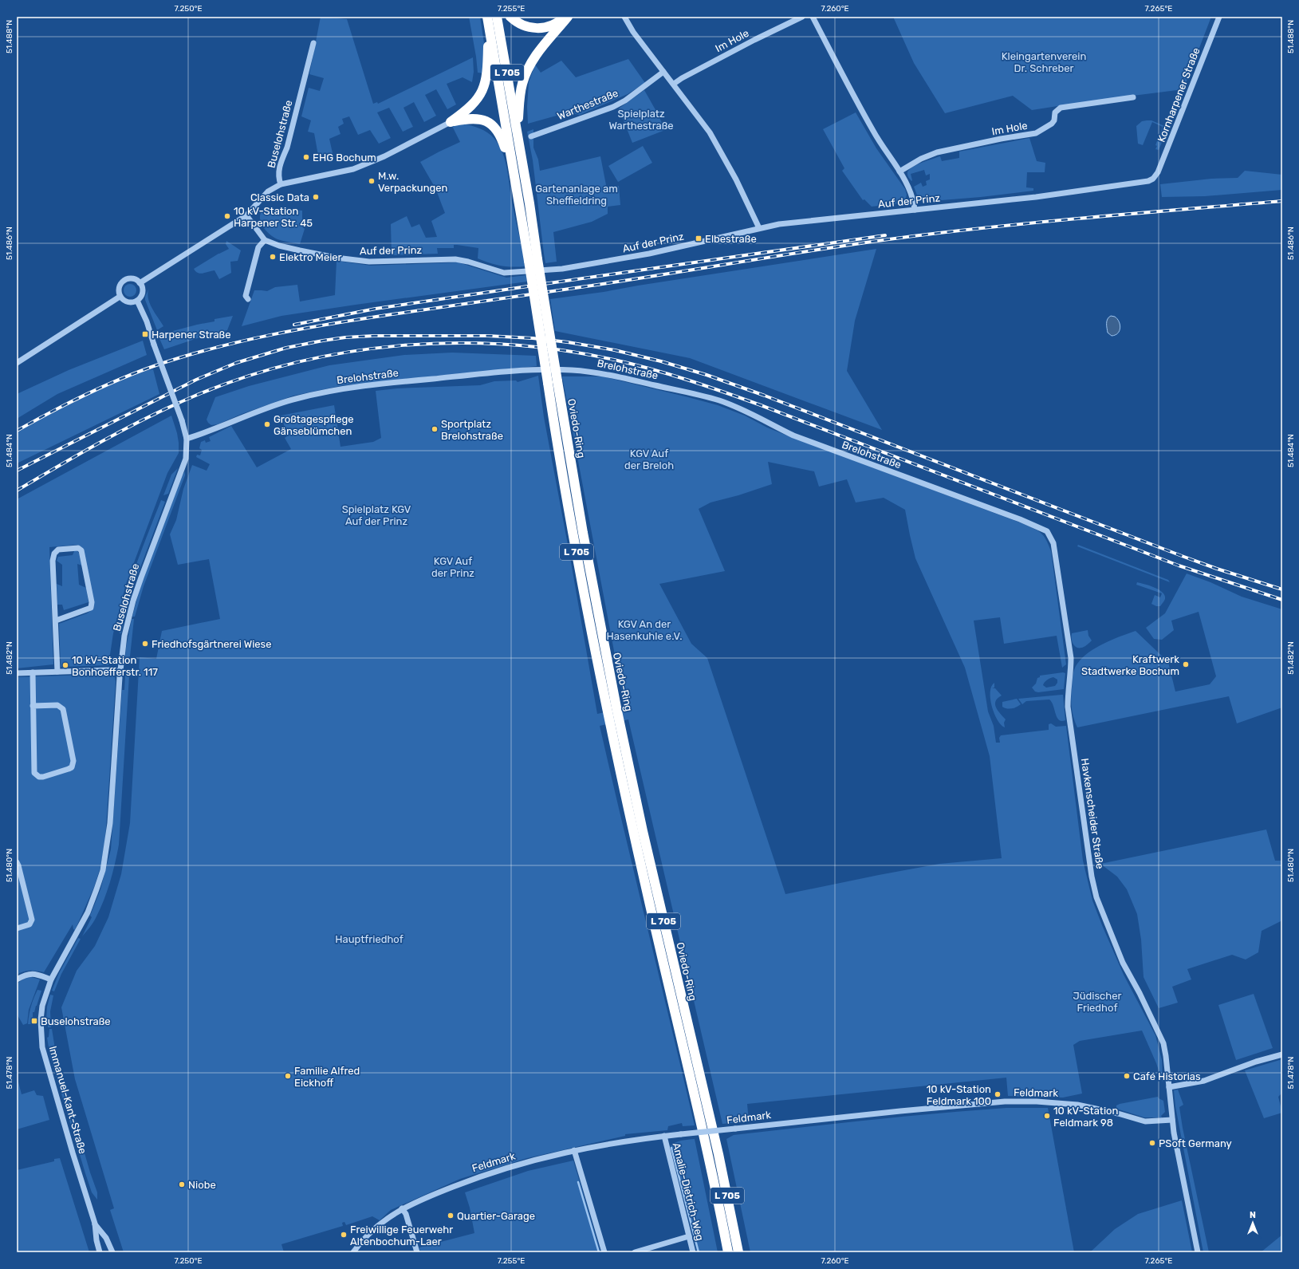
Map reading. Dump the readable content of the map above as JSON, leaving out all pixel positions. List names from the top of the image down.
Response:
{
  "streets": {
    "highway": ["L 705", "Oviedo-Ring"],
    "street": [
      "Im Hole",
      "Kornharpener Straße",
      "Warthestraße",
      "Buselohstraße",
      "Auf der Prinz",
      "Brelohstraße",
      "Havkenscheider Straße",
      "Feldmark",
      "Immanuel-Kant-Straße",
      "Amalie-Dietrich-Weg"
    ]
  },
  "crossings": [
    ["L 705", "Oviedo-Ring"],
    ["Kornharpener Straße", "Auf der Prinz"],
    ["Buselohstraße", "Brelohstraße"],
    ["Buselohstraße", "Immanuel-Kant-Straße"],
    ["Brelohstraße", "Havkenscheider Straße"],
    ["Havkenscheider Straße", "Feldmark"],
    ["Feldmark", "Amalie-Dietrich-Weg"]
  ],
  "parks": [
    "Kleingartenverein Dr. Schreber",
    "Spielplatz Warthestraße",
    "Gartenanlage am Sheffieldring",
    "KGV Auf der Breloh",
    "Spielplatz KGV Auf der Prinz",
    "KGV Auf der Prinz",
    "KGV An der Hasenkuhle e.V.",
    "Hauptfriedhof",
    "Jüdischer Friedhof"
  ],
  "places": {
    "other": [
      "EHG Bochum",
      "M.w. Verpackungen",
      "Classic Data",
      "10 kV-Station Harpener Str. 45",
      "Elektro Meier",
      "Großtagespflege Gänseblümchen",
      "Sportplatz Brelohstraße",
      "Friedhofsgärtnerei Wiese",
      "Kraftwerk Stadtwerke Bochum",
      "10 kV-Station Bonhoefferstr. 117",
      "Familie Alfred Eickhoff",
      "Café Historias",
      "10 kV-Station Feldmark 100",
      "10 kV-Station Feldmark 98",
      "PSoft Germany",
      "Niobe",
      "Quartier-Garage",
      "Freiwillige Feuerwehr Altenbochum-Laer"
    ],
    "transit": ["Elbestraße", "Harpener Straße", "Buselohstraße"]
  },
  "north": "top",
  "coordinates": [
    "7.250°E",
    "7.255°E",
    "7.260°E",
    "7.265°E",
    "51.488°N",
    "51.486°N",
    "51.484°N",
    "51.482°N",
    "51.480°N",
    "51.478°N"
  ]
}
